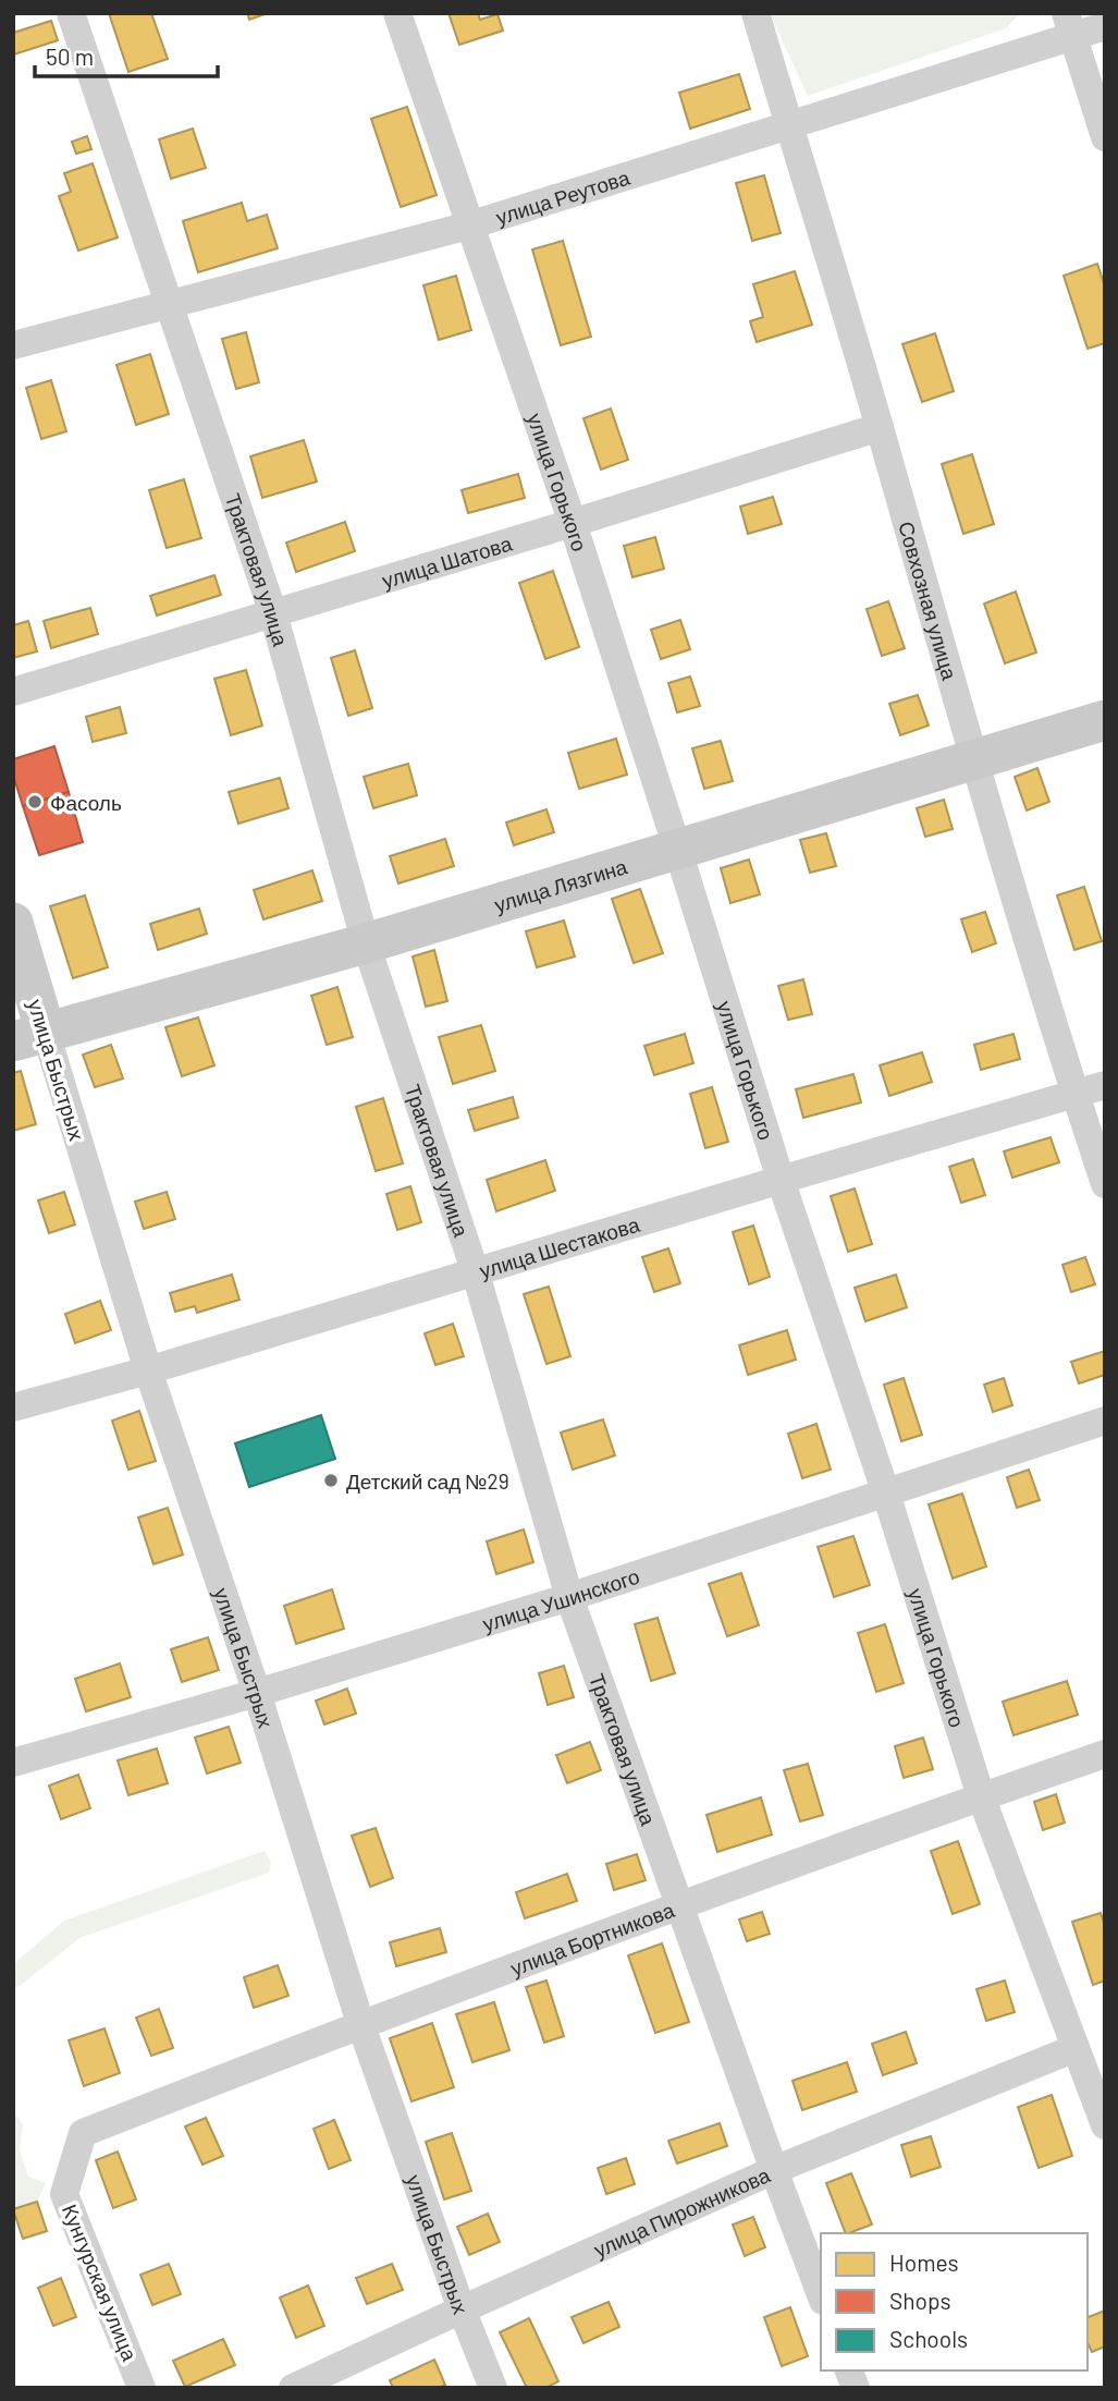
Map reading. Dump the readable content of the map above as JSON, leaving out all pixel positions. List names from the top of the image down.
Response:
{
  "streets": {
    "main road": ["улица Лязгина", "улица Быстрых"],
    "street": [
      "улица Реутова",
      "улица Горького",
      "улица Шатова",
      "Трактовая улица",
      "Совхозная улица",
      "улица Шестакова",
      "улица Ушинского",
      "улица Бортникова",
      "улица Пирожникова",
      "Кунгурская улица"
    ]
  },
  "crossings": [
    ["улица Реутова", "улица Горького"],
    ["улица Реутова", "Трактовая улица"],
    ["улица Реутова", "Совхозная улица"],
    ["улица Горького", "улица Шатова"],
    ["улица Горького", "улица Лязгина"],
    ["улица Горького", "улица Шестакова"],
    ["улица Горького", "улица Ушинского"],
    ["улица Горького", "улица Бортникова"],
    ["улица Горького", "улица Пирожникова"],
    ["улица Шатова", "Трактовая улица"],
    ["улица Шатова", "Совхозная улица"],
    ["Трактовая улица", "улица Лязгина"],
    ["Трактовая улица", "улица Шестакова"],
    ["Трактовая улица", "улица Ушинского"],
    ["Трактовая улица", "улица Бортникова"],
    ["Трактовая улица", "улица Пирожникова"],
    ["Совхозная улица", "улица Лязгина"],
    ["Совхозная улица", "улица Шестакова"],
    ["улица Лязгина", "улица Быстрых"],
    ["улица Быстрых", "улица Шестакова"],
    ["улица Быстрых", "улица Ушинского"],
    ["улица Быстрых", "улица Бортникова"],
    ["улица Быстрых", "улица Пирожникова"],
    ["улица Бортникова", "Кунгурская улица"]
  ],
  "places": ["Фасоль", "Детский сад №29"],
  "legend": ["Homes", "Shops", "Schools"],
  "scale_bar": "50 m"
}
